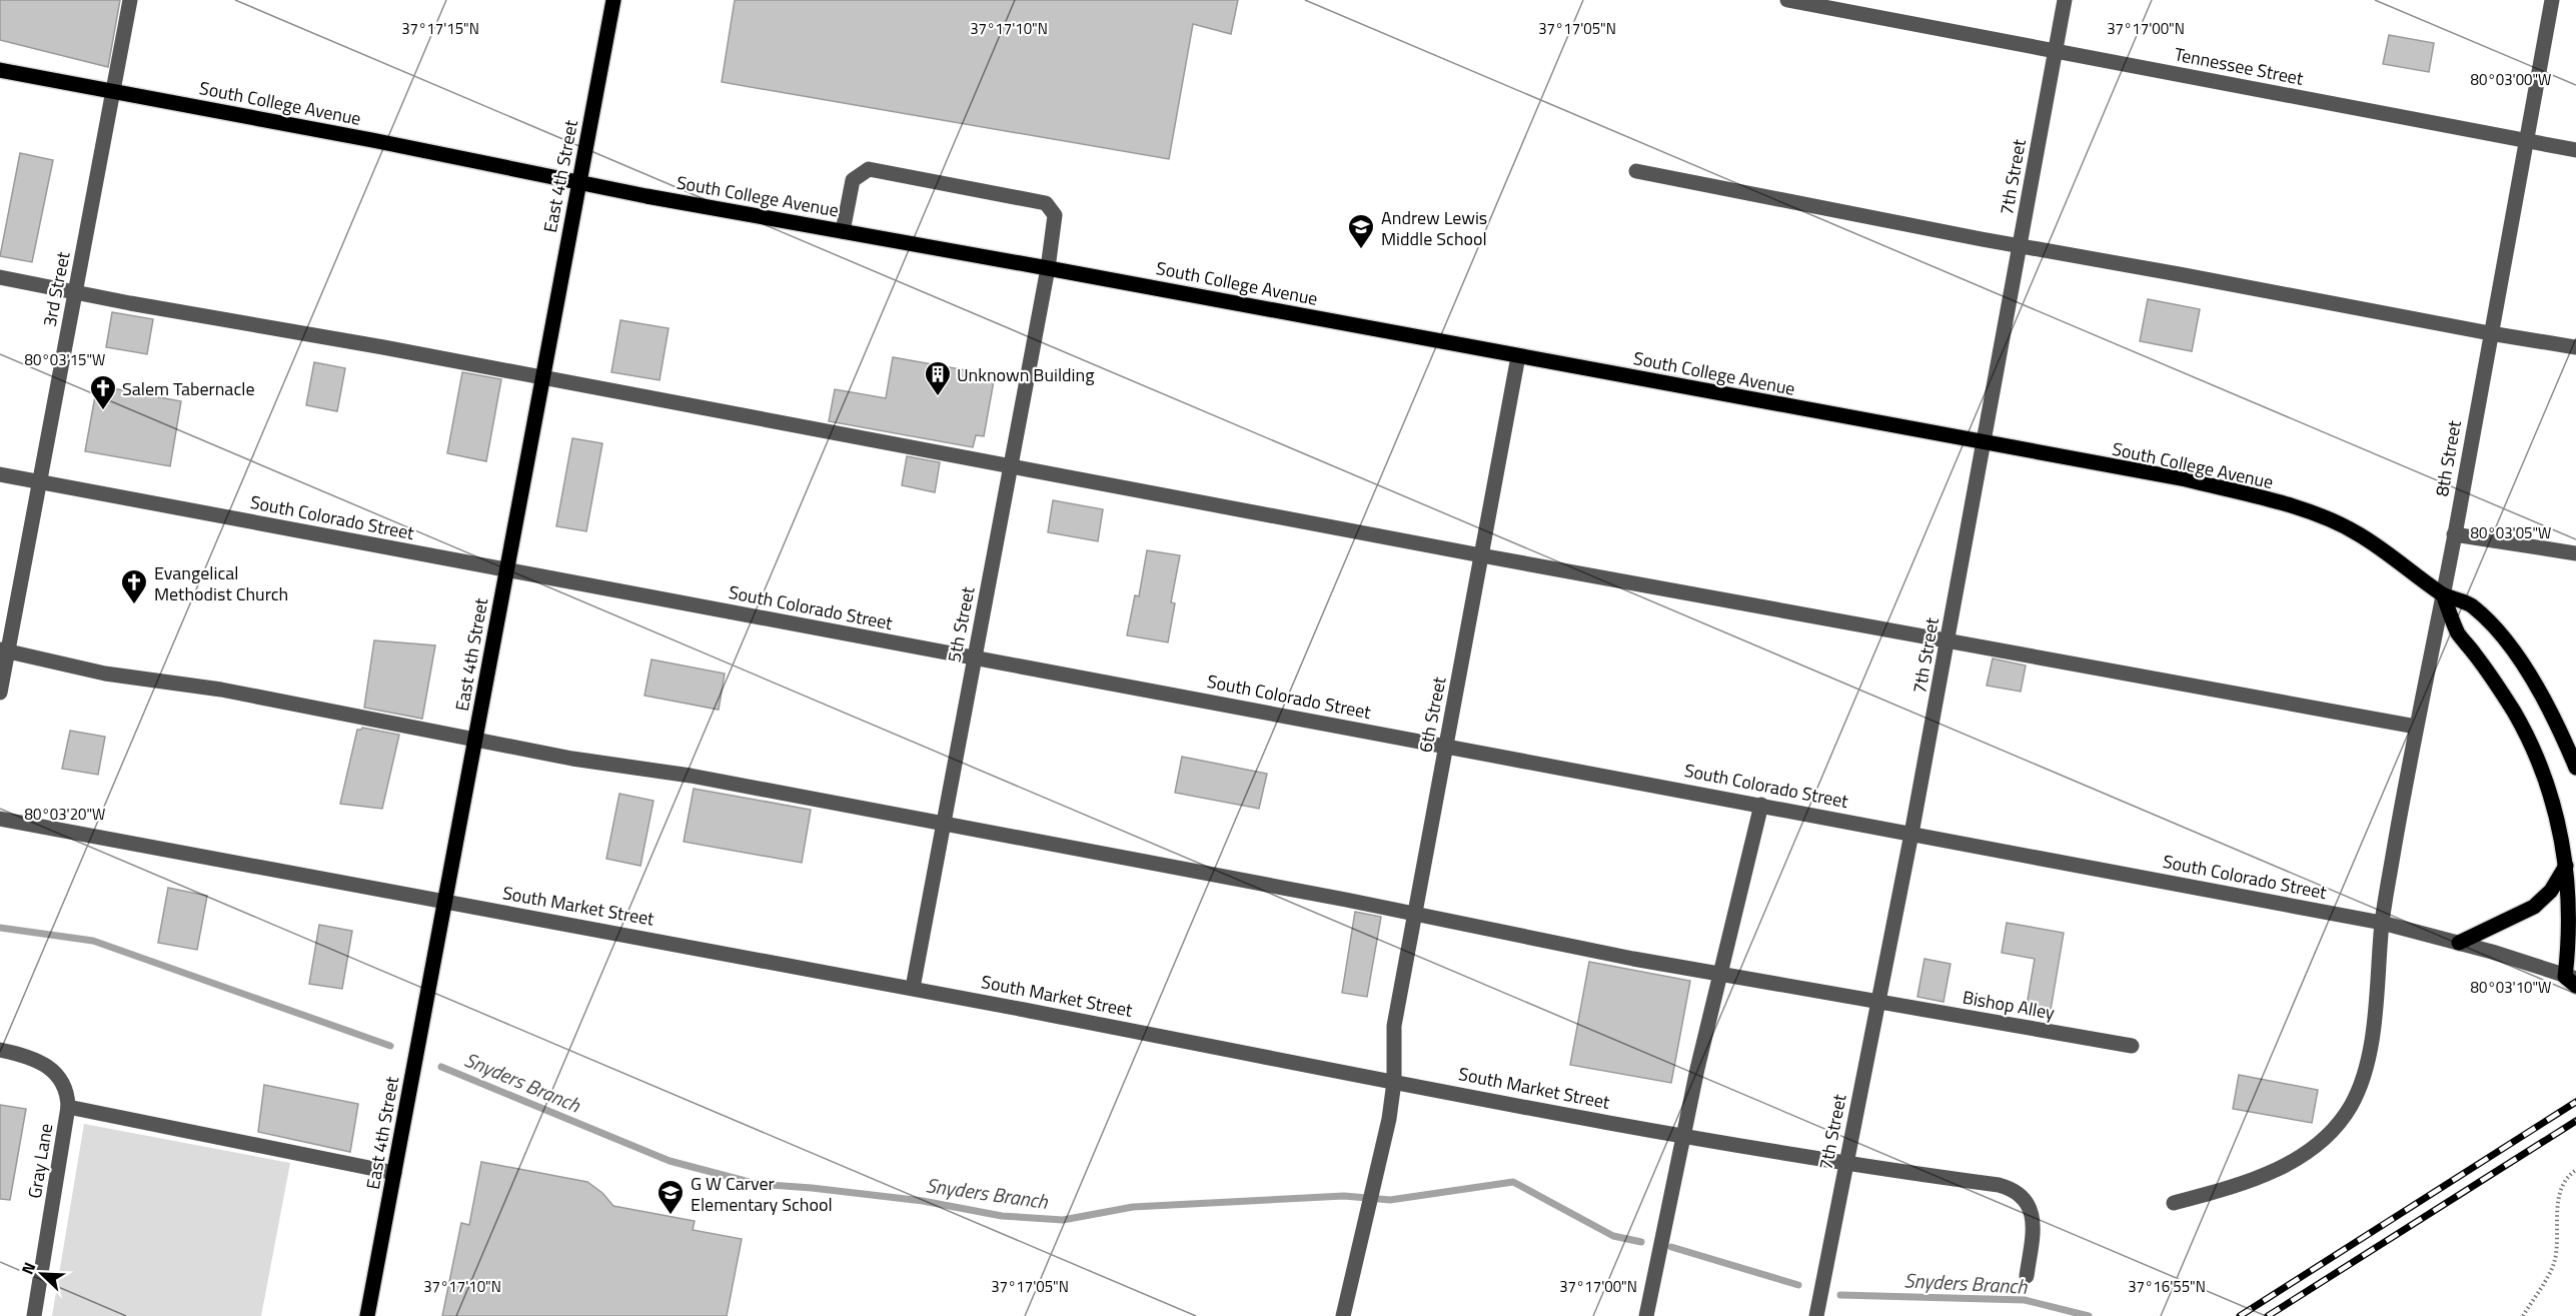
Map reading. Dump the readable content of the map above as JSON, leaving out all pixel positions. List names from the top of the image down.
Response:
{
  "streets": {
    "main road": ["South College Avenue", "East 4th Street"],
    "street": [
      "Tennessee Street",
      "7th Street",
      "3rd Street",
      "8th Street",
      "South Colorado Street",
      "5th Street",
      "6th Street",
      "South Market Street",
      "Bishop Alley",
      "Gray Lane"
    ]
  },
  "crossings": [
    ["Tennessee Street", "7th Street"],
    ["Tennessee Street", "8th Street"],
    ["South College Avenue", "East 4th Street"],
    ["South College Avenue", "7th Street"],
    ["South College Avenue", "3rd Street"],
    ["South College Avenue", "8th Street"],
    ["South College Avenue", "5th Street"],
    ["South College Avenue", "6th Street"],
    ["East 4th Street", "South Colorado Street"],
    ["East 4th Street", "South Market Street"],
    ["East 4th Street", "Bishop Alley"],
    ["7th Street", "South Colorado Street"],
    ["7th Street", "South Market Street"],
    ["7th Street", "Bishop Alley"],
    ["3rd Street", "South Colorado Street"],
    ["3rd Street", "Bishop Alley"],
    ["8th Street", "South Colorado Street"],
    ["South Colorado Street", "5th Street"],
    ["South Colorado Street", "6th Street"],
    ["5th Street", "South Market Street"],
    ["5th Street", "Bishop Alley"],
    ["6th Street", "South Market Street"],
    ["6th Street", "Bishop Alley"]
  ],
  "water": ["Snyders Branch"],
  "places": {
    "school or university": ["Andrew Lewis Middle School", "G W Carver Elementary School"],
    "building": ["Unknown Building"],
    "church": ["Salem Tabernacle", "Evangelical Methodist Church"]
  },
  "north": "top left",
  "coordinates": [
    "37°17'10\"N",
    "37°17'05\"N",
    "37°17'00\"N",
    "37°17'15\"N",
    "80°03'00\"W",
    "80°03'15\"W",
    "80°03'05\"W",
    "80°03'20\"W",
    "80°03'10\"W",
    "37°16'55\"N"
  ]
}
